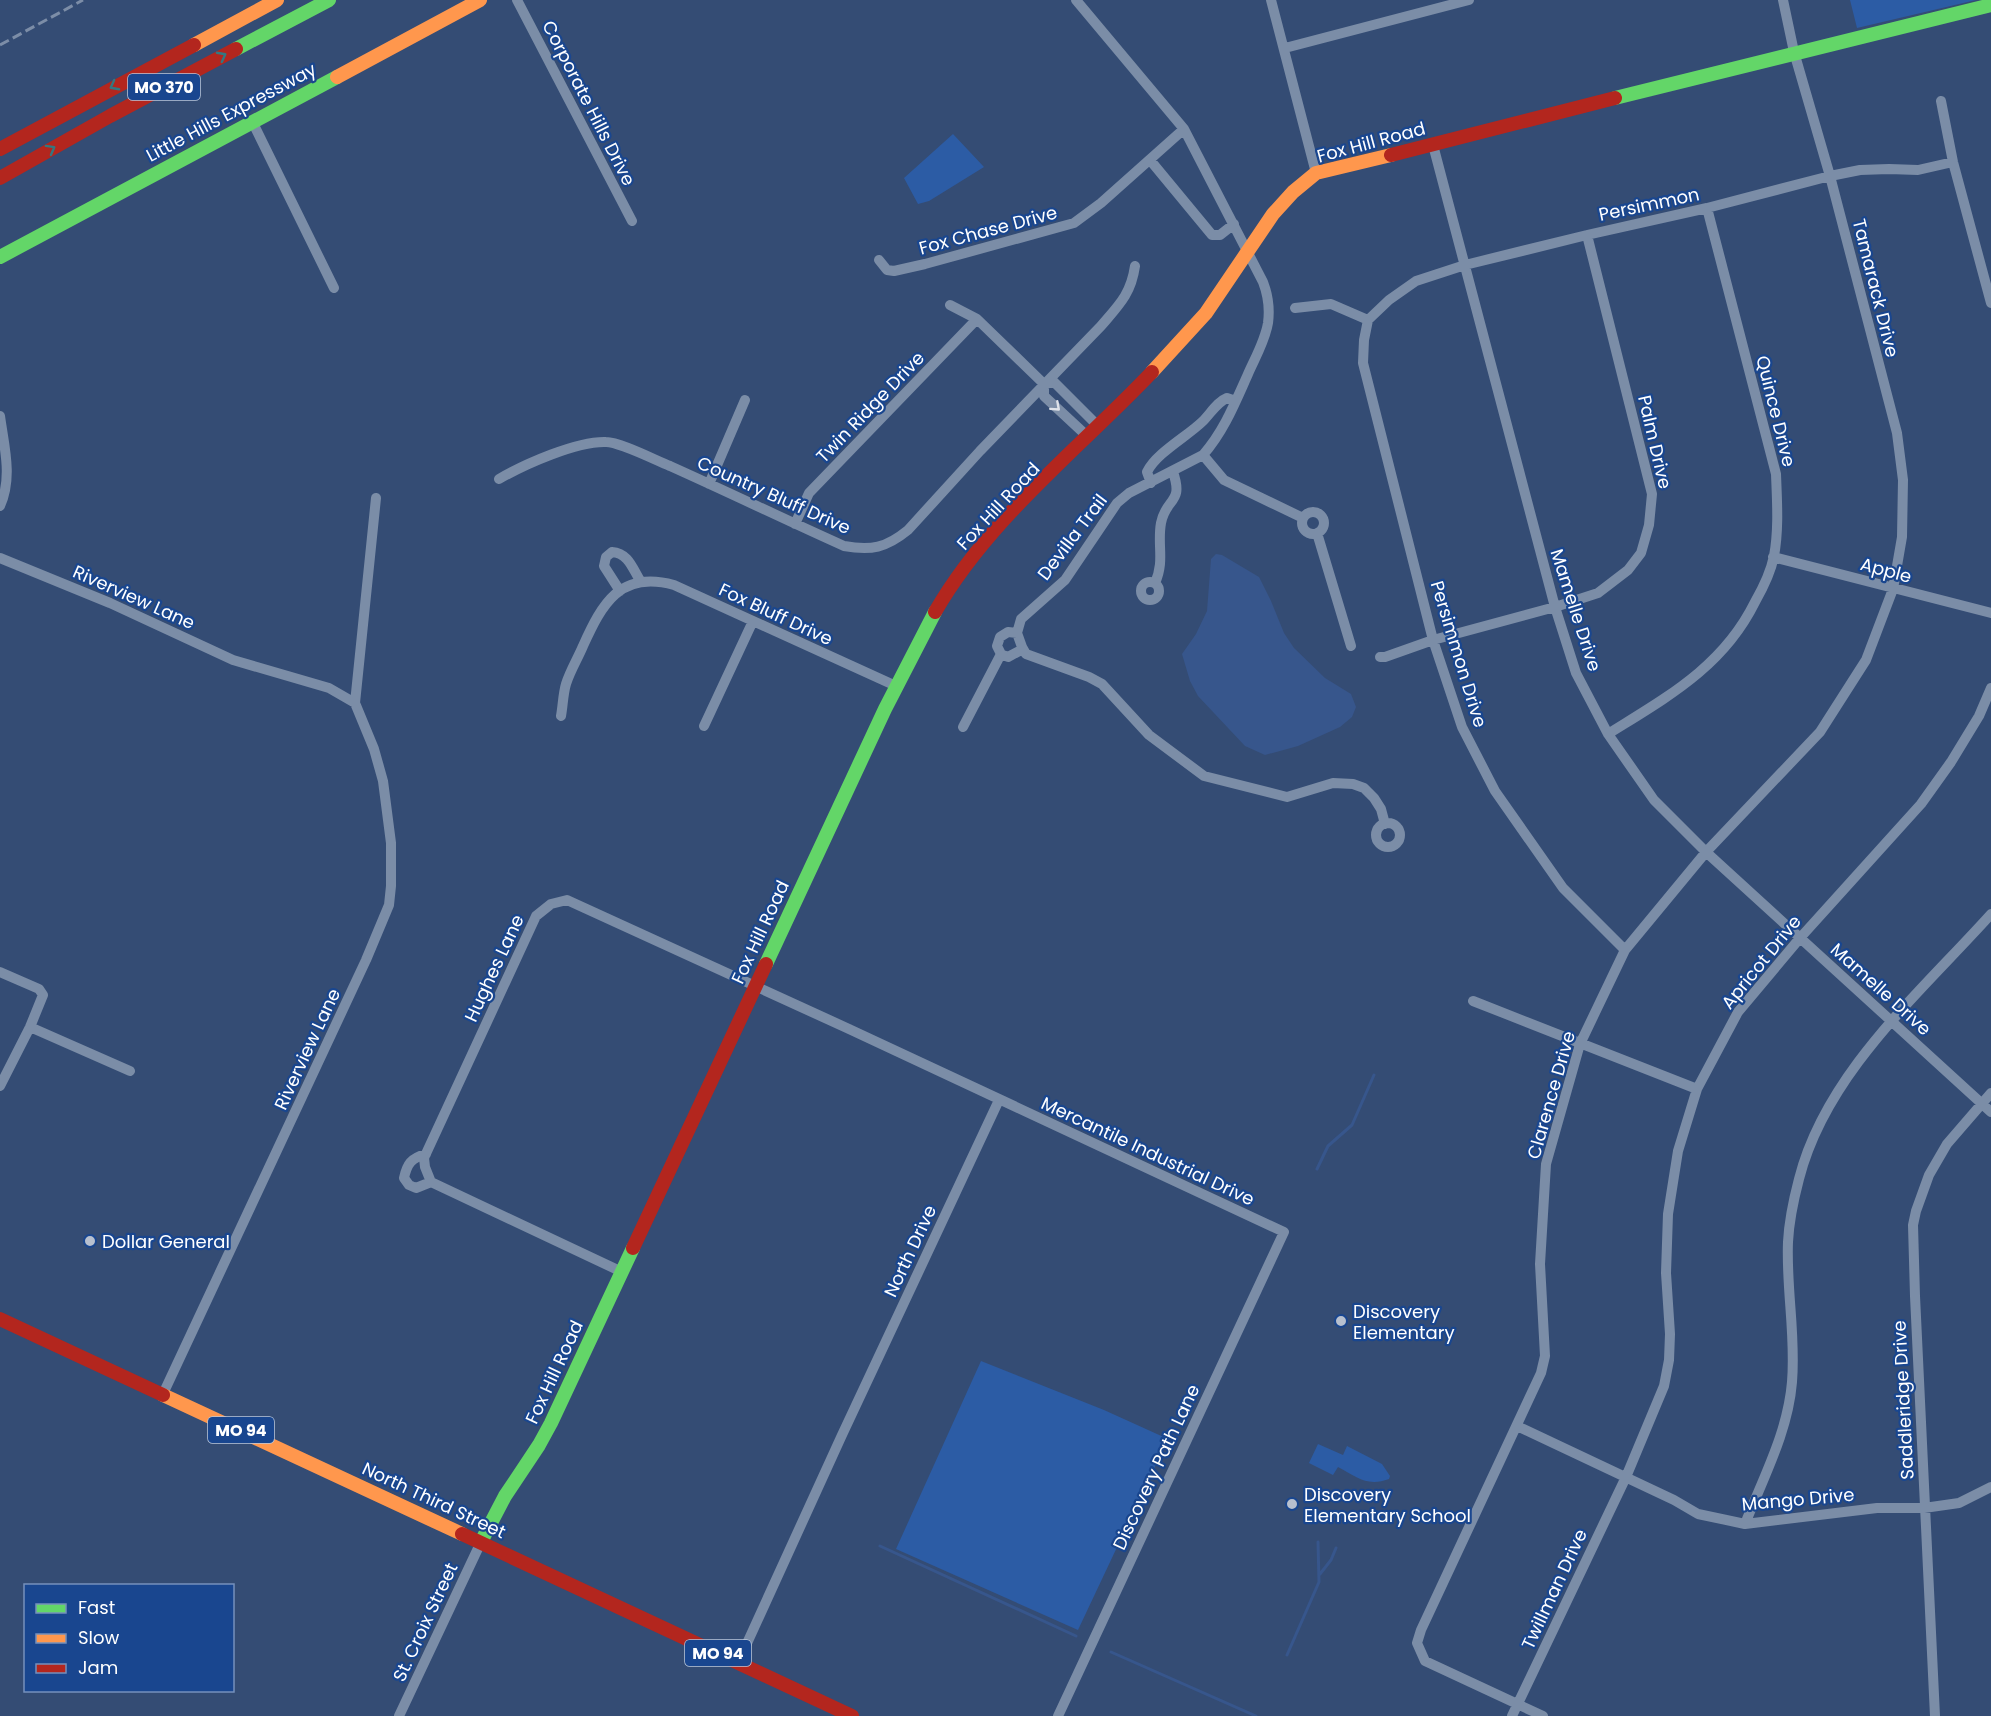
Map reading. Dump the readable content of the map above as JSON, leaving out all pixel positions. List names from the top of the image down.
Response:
{
  "streets": {
    "main road": [
      "MO 370",
      "Little Hills Expressway",
      "Fox Hill Road",
      "MO 94",
      "North Third Street"
    ],
    "street": [
      "Corporate Hills Drive",
      "Persimmon",
      "Fox Chase Drive",
      "Tamarack Drive",
      "Twin Ridge Drive",
      "Quince Drive",
      "Palm Drive",
      "Country Bluff Drive",
      "Devilla Trail",
      "Apple",
      "Riverview Lane",
      "Mamelle Drive",
      "Fox Bluff Drive",
      "Persimmon Drive",
      "Apricot Drive",
      "Hughes Lane",
      "Clarence Drive",
      "Mercantile Industrial Drive",
      "North Drive",
      "Saddleridge Drive",
      "Discovery Path Lane",
      "Mango Drive",
      "Twillman Drive",
      "St. Croix Street"
    ]
  },
  "crossings": [
    ["Fox Hill Road", "Tamarack Drive"],
    ["Fox Hill Road", "Devilla Trail"],
    ["Fox Hill Road", "Mamelle Drive"],
    ["Fox Hill Road", "Fox Bluff Drive"],
    ["Fox Hill Road", "Hughes Lane"],
    ["Fox Hill Road", "North Third Street"],
    ["Fox Hill Road", "St. Croix Street"],
    ["Persimmon", "Tamarack Drive"],
    ["Persimmon", "Quince Drive"],
    ["Persimmon", "Palm Drive"],
    ["Persimmon", "Mamelle Drive"],
    ["Persimmon", "Persimmon Drive"],
    ["Fox Chase Drive", "Devilla Trail"],
    ["Tamarack Drive", "Apple"],
    ["Tamarack Drive", "Clarence Drive"],
    ["Twin Ridge Drive", "Country Bluff Drive"],
    ["Quince Drive", "Apple"],
    ["Quince Drive", "Mamelle Drive"],
    ["Palm Drive", "Mamelle Drive"],
    ["Palm Drive", "Persimmon Drive"],
    ["Apple", "Clarence Drive"],
    ["Riverview Lane", "North Third Street"],
    ["Mamelle Drive", "Apricot Drive"],
    ["Mamelle Drive", "Clarence Drive"],
    ["Mamelle Drive", "Saddleridge Drive"],
    ["Persimmon Drive", "Clarence Drive"],
    ["Apricot Drive", "Mango Drive"],
    ["Apricot Drive", "Twillman Drive"],
    ["Clarence Drive", "Mango Drive"],
    ["Clarence Drive", "Twillman Drive"],
    ["Mercantile Industrial Drive", "North Drive"],
    ["Mercantile Industrial Drive", "Discovery Path Lane"],
    ["North Drive", "North Third Street"],
    ["Saddleridge Drive", "Mango Drive"],
    ["Mango Drive", "Twillman Drive"],
    ["North Third Street", "St. Croix Street"]
  ],
  "places": ["Dollar General", "Discovery Elementary", "Discovery Elementary School"],
  "legend": ["Fast", "Slow", "Jam"]
}
